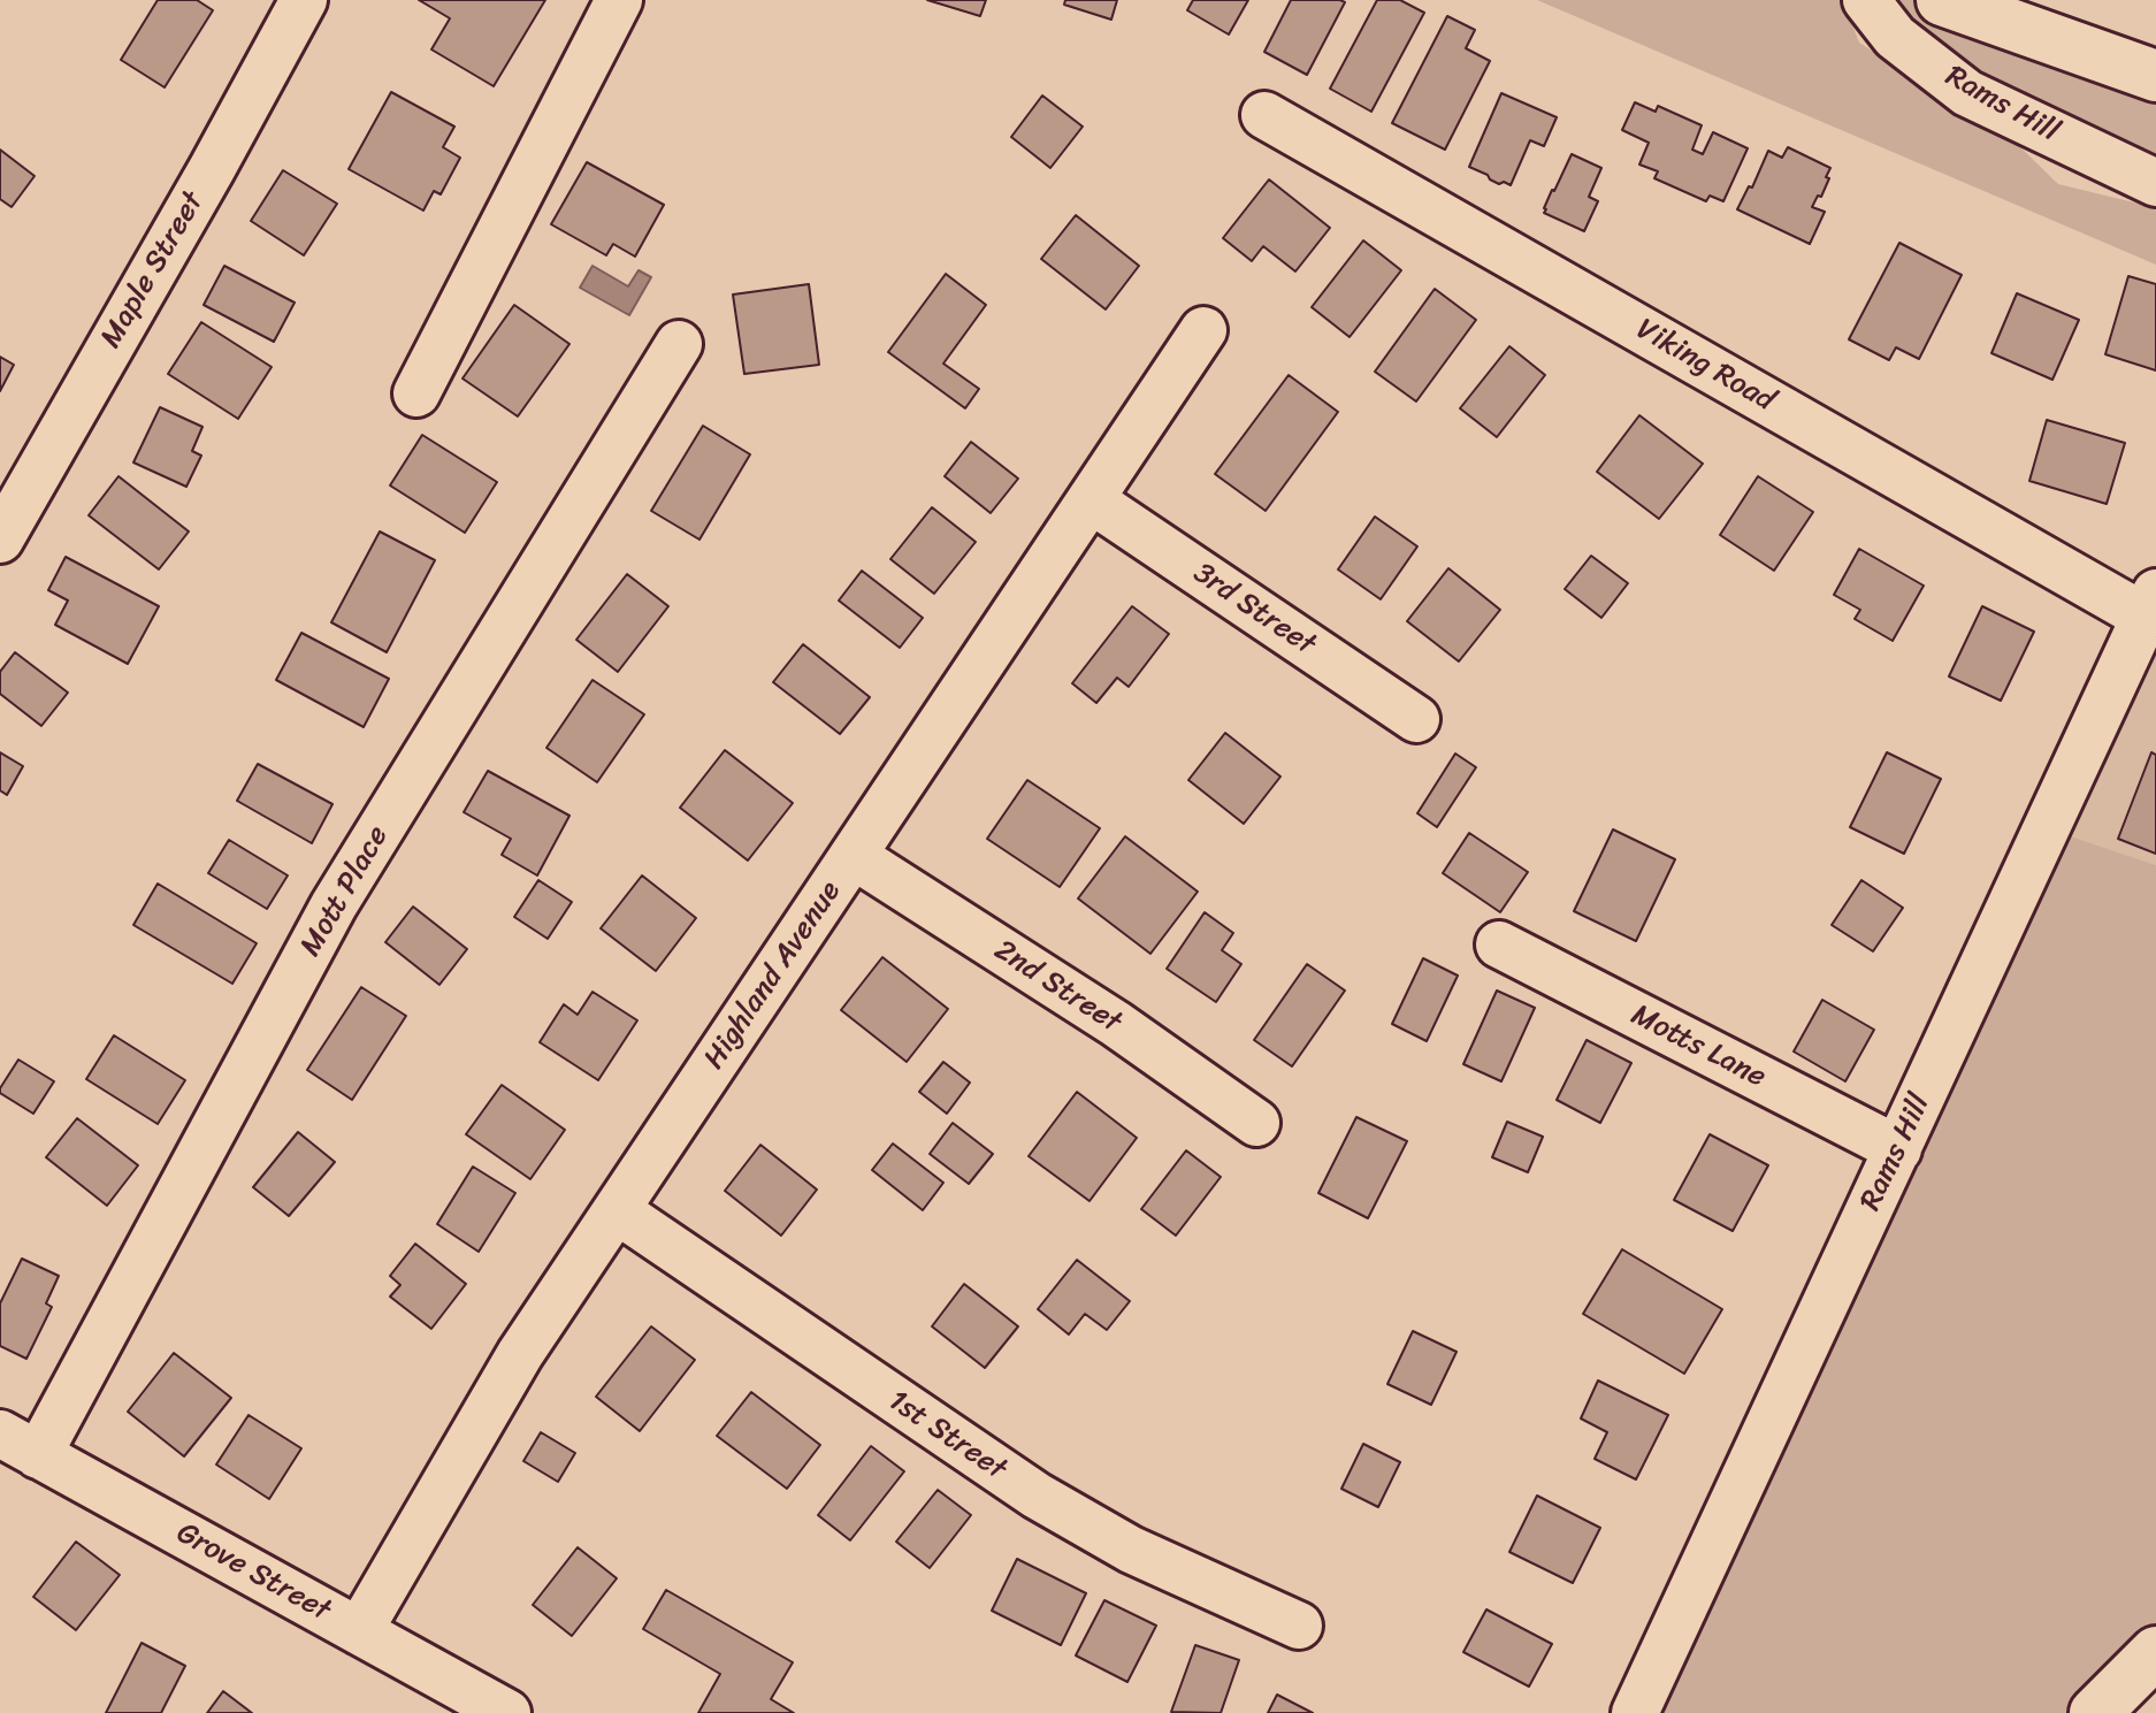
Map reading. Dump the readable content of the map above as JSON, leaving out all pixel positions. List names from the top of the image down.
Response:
{
  "streets": {
    "street": [
      "Rams Hill",
      "Maple Street",
      "Viking Road",
      "3rd Street",
      "Mott Place",
      "Highland Avenue",
      "2nd Street",
      "Motts Lane",
      "1st Street",
      "Grove Street"
    ]
  },
  "crossings": [
    ["Rams Hill", "Viking Road"],
    ["Rams Hill", "Motts Lane"],
    ["3rd Street", "Highland Avenue"],
    ["Mott Place", "Grove Street"],
    ["Highland Avenue", "2nd Street"],
    ["Highland Avenue", "1st Street"],
    ["Highland Avenue", "Grove Street"]
  ]
}
